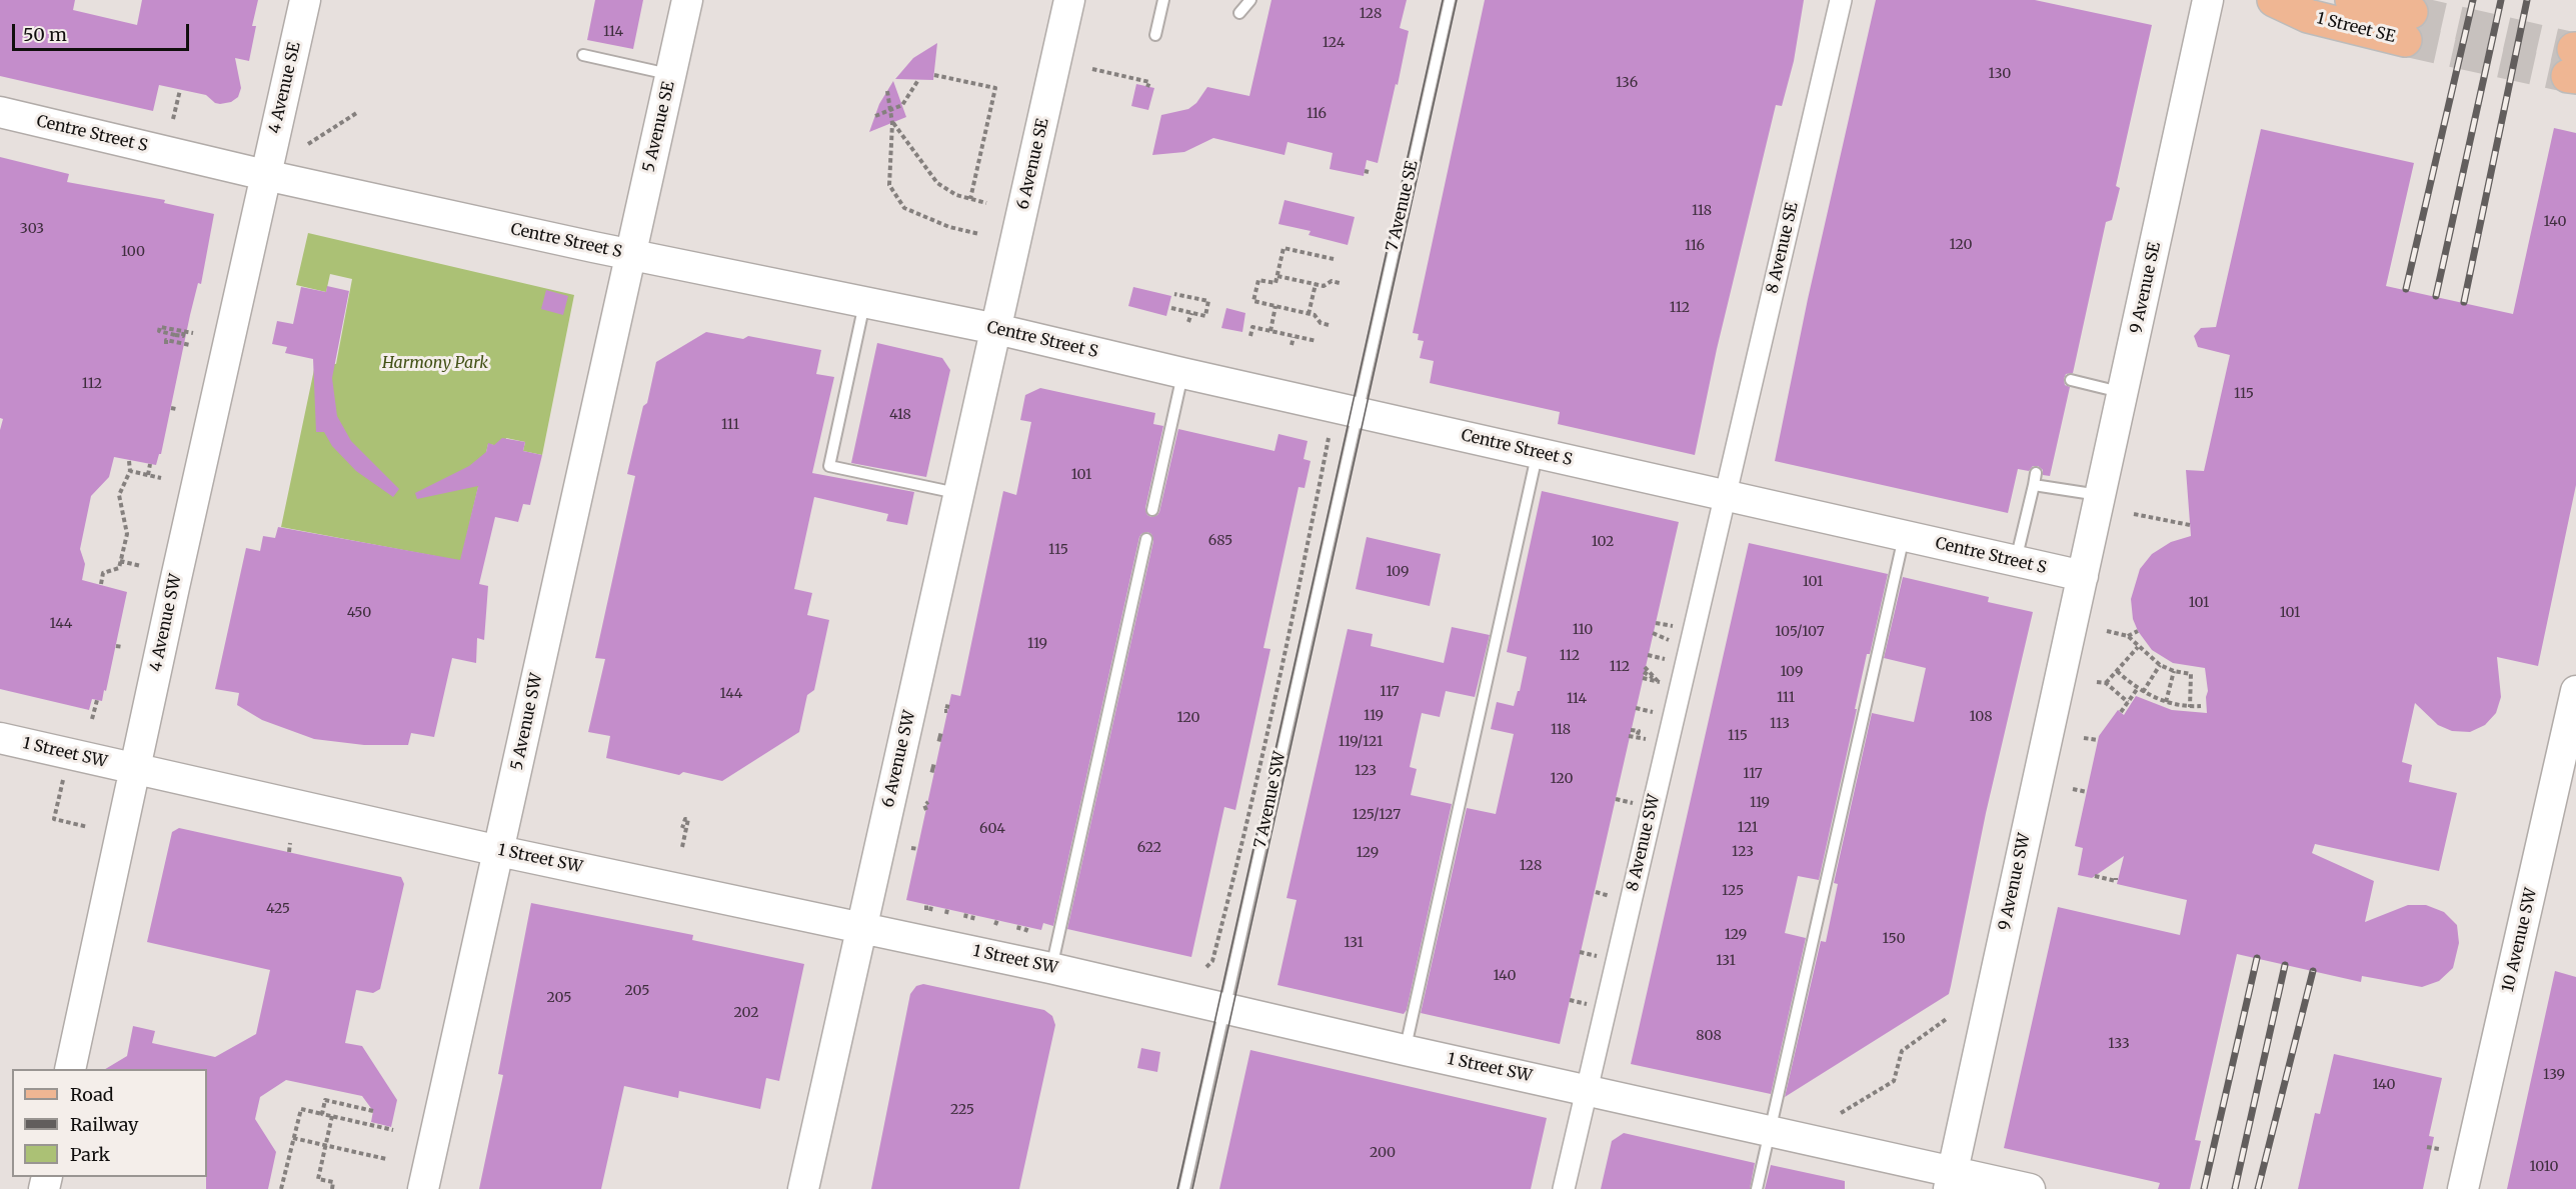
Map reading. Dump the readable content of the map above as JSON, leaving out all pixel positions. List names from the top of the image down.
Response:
{
  "streets": {
    "main road": [
      "1 Street SE",
      "4 Avenue SE",
      "5 Avenue SE",
      "Centre Street S",
      "6 Avenue SE",
      "9 Avenue SE",
      "4 Avenue SW",
      "5 Avenue SW",
      "1 Street SW",
      "6 Avenue SW",
      "9 Avenue SW",
      "10 Avenue SW"
    ],
    "street": ["8 Avenue SE", "8 Avenue SW"],
    "lane": ["7 Avenue SE", "7 Avenue SW"]
  },
  "crossings": [
    ["4 Avenue SE", "Centre Street S"],
    ["4 Avenue SE", "4 Avenue SW"],
    ["5 Avenue SE", "Centre Street S"],
    ["5 Avenue SE", "5 Avenue SW"],
    ["Centre Street S", "6 Avenue SE"],
    ["Centre Street S", "7 Avenue SE"],
    ["Centre Street S", "8 Avenue SE"],
    ["Centre Street S", "9 Avenue SE"],
    ["Centre Street S", "4 Avenue SW"],
    ["Centre Street S", "5 Avenue SW"],
    ["Centre Street S", "6 Avenue SW"],
    ["Centre Street S", "7 Avenue SW"],
    ["Centre Street S", "8 Avenue SW"],
    ["Centre Street S", "9 Avenue SW"],
    ["6 Avenue SE", "6 Avenue SW"],
    ["7 Avenue SE", "7 Avenue SW"],
    ["8 Avenue SE", "8 Avenue SW"],
    ["9 Avenue SE", "9 Avenue SW"],
    ["4 Avenue SW", "1 Street SW"],
    ["5 Avenue SW", "1 Street SW"],
    ["1 Street SW", "6 Avenue SW"],
    ["1 Street SW", "7 Avenue SW"],
    ["1 Street SW", "8 Avenue SW"],
    ["1 Street SW", "9 Avenue SW"]
  ],
  "parks": ["Harmony Park"],
  "house_numbers": [
    "128",
    "114",
    "124",
    "130",
    "136",
    "116",
    "118",
    "140",
    "303",
    "120",
    "116",
    "100",
    "112",
    "112",
    "115",
    "418",
    "111",
    "101",
    "685",
    "102",
    "115",
    "109",
    "101",
    "101",
    "450",
    "101",
    "144",
    "110",
    "105/107",
    "119",
    "112",
    "112",
    "109",
    "117",
    "144",
    "111",
    "114",
    "119",
    "108",
    "120",
    "113",
    "118",
    "115",
    "119/121",
    "123",
    "117",
    "120",
    "119",
    "125/127",
    "121",
    "604",
    "622",
    "123",
    "129",
    "128",
    "125",
    "425",
    "129",
    "150",
    "131",
    "131",
    "140",
    "205",
    "205",
    "202",
    "808",
    "133",
    "139",
    "140",
    "225",
    "200",
    "1010"
  ],
  "legend": ["Road", "Railway", "Park"],
  "scale_bar": "50 m"
}
